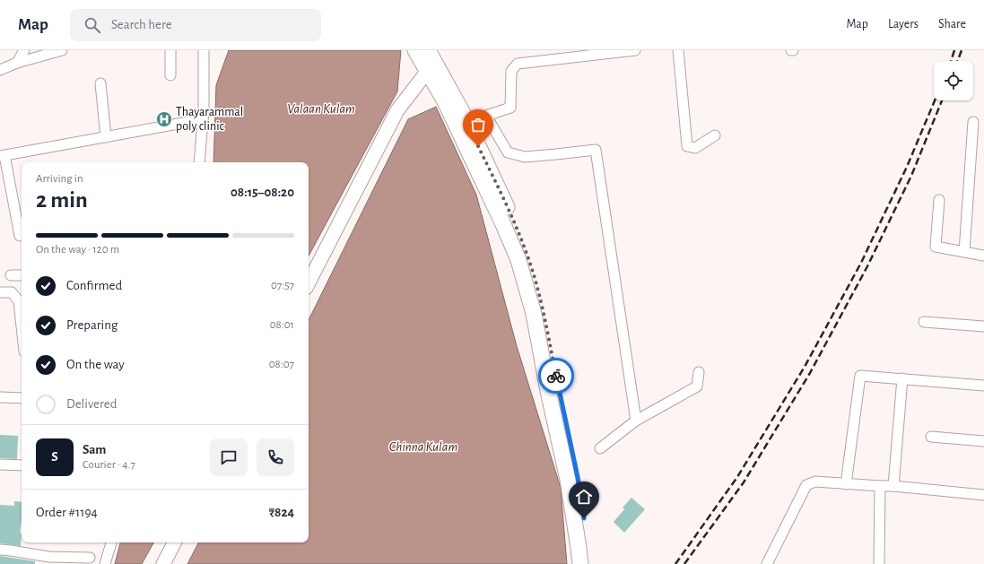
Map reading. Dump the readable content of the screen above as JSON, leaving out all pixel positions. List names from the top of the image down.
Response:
{
  "water": ["Valaan Kulam", "Chinna Kulam"],
  "places": {
    "hospital": ["Thayarammal poly clinic"]
  },
  "page": {
    "header": "Map",
    "search": "Search here",
    "nav": ["Map", "Layers", "Share"],
    "heading": ["2 min", "Arriving in", "08:15–08:20"],
    "panel": [
      "Sam",
      "Courier · 4.7",
      "Order #1194",
      "₹824"
    ],
    "bar": "On the way · 120 m",
    "list": [
      ["Confirmed", "07:57"],
      ["Preparing", "08:01"],
      ["On the way", "08:07"],
      "Delivered"
    ],
    "round": "S"
  }
}
